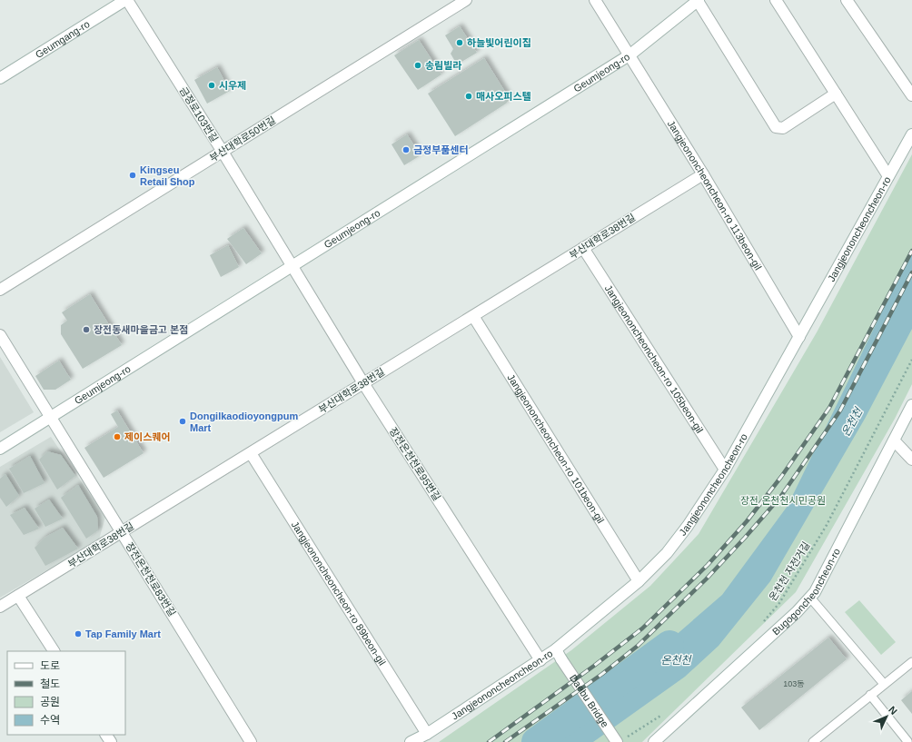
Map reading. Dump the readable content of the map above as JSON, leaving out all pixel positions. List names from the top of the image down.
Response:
{
  "streets": {
    "street": [
      "Geumgang-ro",
      "Geumjeong-ro",
      "금정로103번길",
      "부산대학로50번길",
      "Jangjeononcheoncheon-ro 113beon-gil",
      "Jangjeononcheoncheon-ro",
      "부산대학로38번길",
      "Jangjeononcheoncheon-ro 105beon-gil",
      "Jangjeononcheoncheon-ro 101beon-gil",
      "장전온천천로95번길",
      "장전온천천로83번길",
      "Bugogoncheoncheon-ro",
      "Jangjeononcheoncheon-ro 89beon-gil",
      "Daebu Bridge"
    ],
    "path": ["온천천 자전거길"]
  },
  "crossings": [
    ["Geumgang-ro", "금정로103번길"],
    ["Geumjeong-ro", "금정로103번길"],
    ["Geumjeong-ro", "Jangjeononcheoncheon-ro 113beon-gil"],
    ["Geumjeong-ro", "장전온천천로95번길"],
    ["Geumjeong-ro", "장전온천천로83번길"],
    ["금정로103번길", "부산대학로50번길"],
    ["금정로103번길", "장전온천천로95번길"],
    ["Jangjeononcheoncheon-ro 113beon-gil", "Jangjeononcheoncheon-ro"],
    ["Jangjeononcheoncheon-ro 113beon-gil", "부산대학로38번길"],
    ["Jangjeononcheoncheon-ro", "Jangjeononcheoncheon-ro 105beon-gil"],
    ["Jangjeononcheoncheon-ro", "Jangjeononcheoncheon-ro 101beon-gil"],
    ["Jangjeononcheoncheon-ro", "장전온천천로95번길"],
    ["Jangjeononcheoncheon-ro", "Jangjeononcheoncheon-ro 89beon-gil"],
    ["Jangjeononcheoncheon-ro", "Daebu Bridge"],
    ["부산대학로38번길", "Jangjeononcheoncheon-ro 105beon-gil"],
    ["부산대학로38번길", "Jangjeononcheoncheon-ro 101beon-gil"],
    ["부산대학로38번길", "장전온천천로95번길"],
    ["부산대학로38번길", "장전온천천로83번길"],
    ["부산대학로38번길", "Jangjeononcheoncheon-ro 89beon-gil"]
  ],
  "water": ["온천천"],
  "parks": ["장전 온천천시민공원"],
  "places": [
    "하늘빛어린이집",
    "송림빌라",
    "시우제",
    "매사오피스텔",
    "금정부품센터",
    "Kingseu Retail Shop",
    "장전동새마을금고 본점",
    "Dongilkaodioyongpum Mart",
    "제이스퀘어",
    "Tap Family Mart"
  ],
  "house_numbers": ["103동"],
  "legend": [
    "도로",
    "철도",
    "공원",
    "수역"
  ],
  "north": "top right"
}
